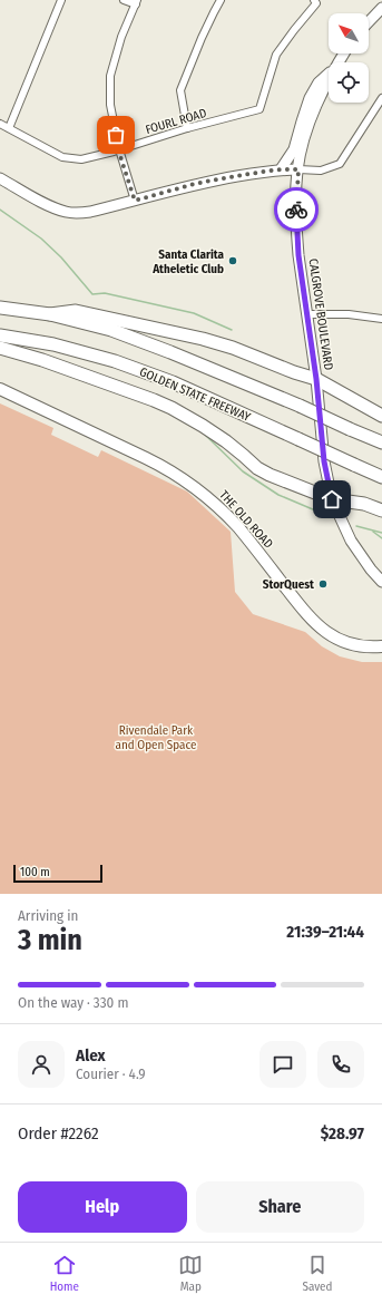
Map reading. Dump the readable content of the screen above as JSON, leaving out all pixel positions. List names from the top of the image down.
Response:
{
  "streets": {
    "highway": ["GOLDEN STATE FREEWAY"],
    "main road": ["THE OLD ROAD"],
    "street": ["FOURL ROAD", "CALGROVE BOULEVARD"]
  },
  "parks": ["Rivendale Park and Open Space"],
  "places": ["Santa Clarita Atheletic Club", "StorQuest"],
  "scale_bar": "100 m",
  "north": "top left",
  "page": {
    "scale": "100 m",
    "heading": ["3 min", "Arriving in", "21:39–21:44"],
    "panel": [
      "Alex",
      "Courier · 4.9",
      "Order #2262",
      "$28.97"
    ],
    "bar": "On the way · 330 m",
    "buttons": ["Help", "Share"],
    "tabs": ["Home", "Map", "Saved"]
  }
}
